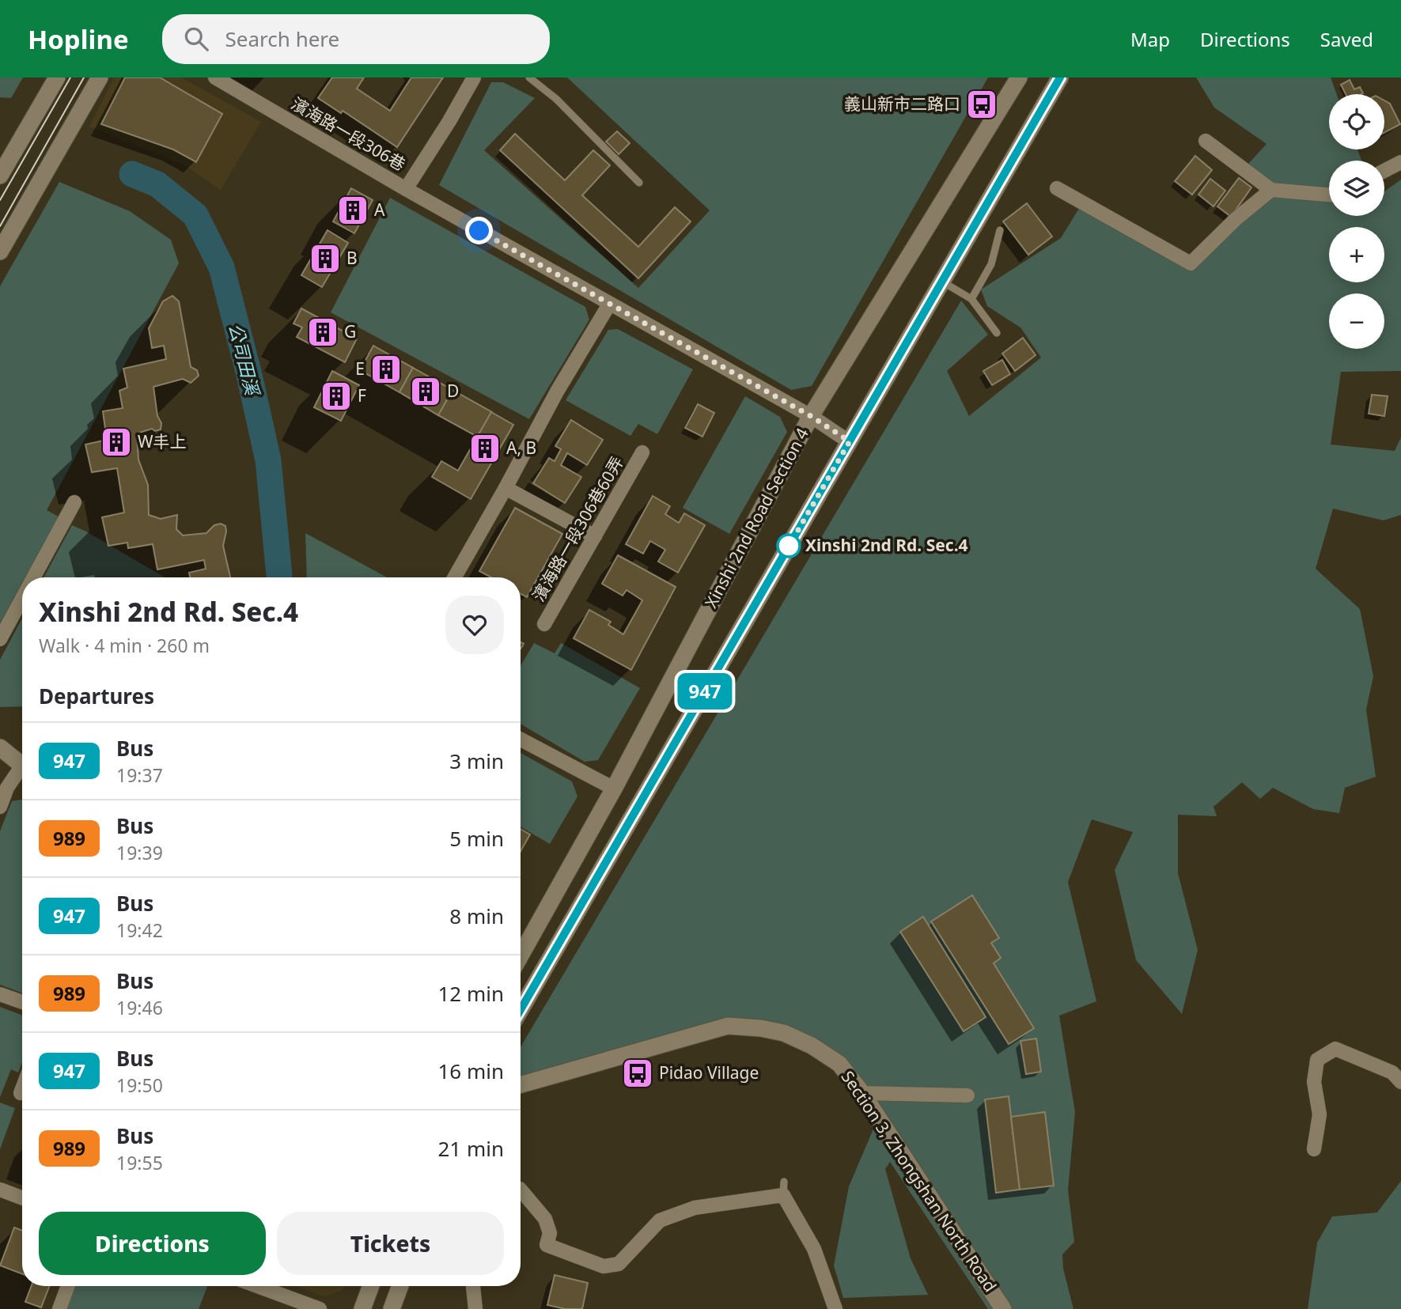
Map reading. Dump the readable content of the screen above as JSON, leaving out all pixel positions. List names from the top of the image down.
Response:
{
  "streets": {
    "street": [
      "濱海路一段306巷",
      "Xinshi 2nd Road Section 4",
      "濱海路一段306巷60弄",
      "Section 3, Zhongshan North Road"
    ]
  },
  "crossings": [
    ["濱海路一段306巷", "Xinshi 2nd Road Section 4"]
  ],
  "water": ["公司田溪"],
  "places": {
    "bus stop": ["義山新市二路口", "Pidao Village"],
    "building": [
      "A",
      "B",
      "G",
      "E",
      "D",
      "F",
      "W丰上",
      "A, B"
    ],
    "other": ["Xinshi 2nd Rd. Sec.4"]
  },
  "lines": ["bus line 947"],
  "page": {
    "header": "Hopline",
    "search": "Search here",
    "nav": ["Map", "Directions", "Saved"],
    "on_map": "947",
    "map_buttons": ["+", "−"],
    "heading": [
      ["Xinshi 2nd Rd. Sec.4", "Walk · 4 min · 260 m"],
      "Departures"
    ],
    "list": [
      {
        "mark": "947",
        "name": "Bus",
        "note": "19:37",
        "value": "3 min"
      },
      {
        "mark": "989",
        "name": "Bus",
        "note": "19:39",
        "value": "5 min"
      },
      {
        "mark": "947",
        "name": "Bus",
        "note": "19:42",
        "value": "8 min"
      },
      {
        "mark": "989",
        "name": "Bus",
        "note": "19:46",
        "value": "12 min"
      },
      {
        "mark": "947",
        "name": "Bus",
        "note": "19:50",
        "value": "16 min"
      },
      {
        "mark": "989",
        "name": "Bus",
        "note": "19:55",
        "value": "21 min"
      }
    ],
    "buttons": ["Directions", "Tickets"]
  }
}
